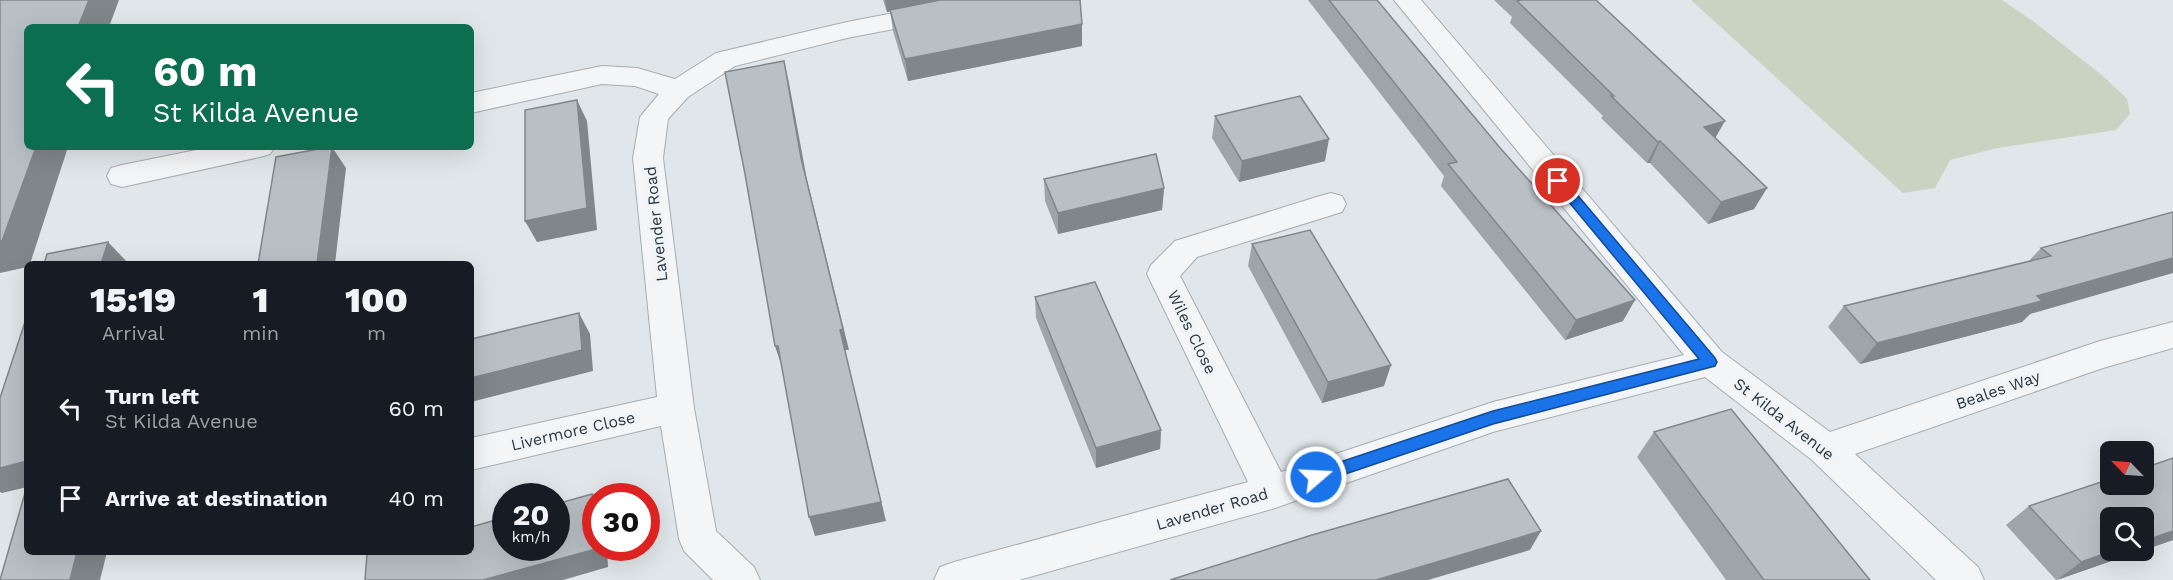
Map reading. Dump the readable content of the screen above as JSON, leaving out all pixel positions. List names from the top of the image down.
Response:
{
  "streets": {
    "street": [
      "Lavender Road",
      "Wiles Close",
      "Beales Way",
      "St Kilda Avenue",
      "Livermore Close"
    ]
  },
  "crossings": [
    ["Lavender Road", "Wiles Close"],
    ["Lavender Road", "St Kilda Avenue"],
    ["Lavender Road", "Livermore Close"],
    ["Beales Way", "St Kilda Avenue"]
  ],
  "north": "top left",
  "page": {
    "turn": ["60 m", "St Kilda Avenue"],
    "eta": [
      "15:19",
      "Arrival",
      "1",
      "min",
      "100",
      "m"
    ],
    "list": [
      {
        "name": "Turn left",
        "note": "St Kilda Avenue",
        "value": "60 m"
      },
      {
        "name": "Arrive at destination",
        "value": "40 m"
      }
    ],
    "speed": "20 km/h",
    "limit": "30"
  }
}
